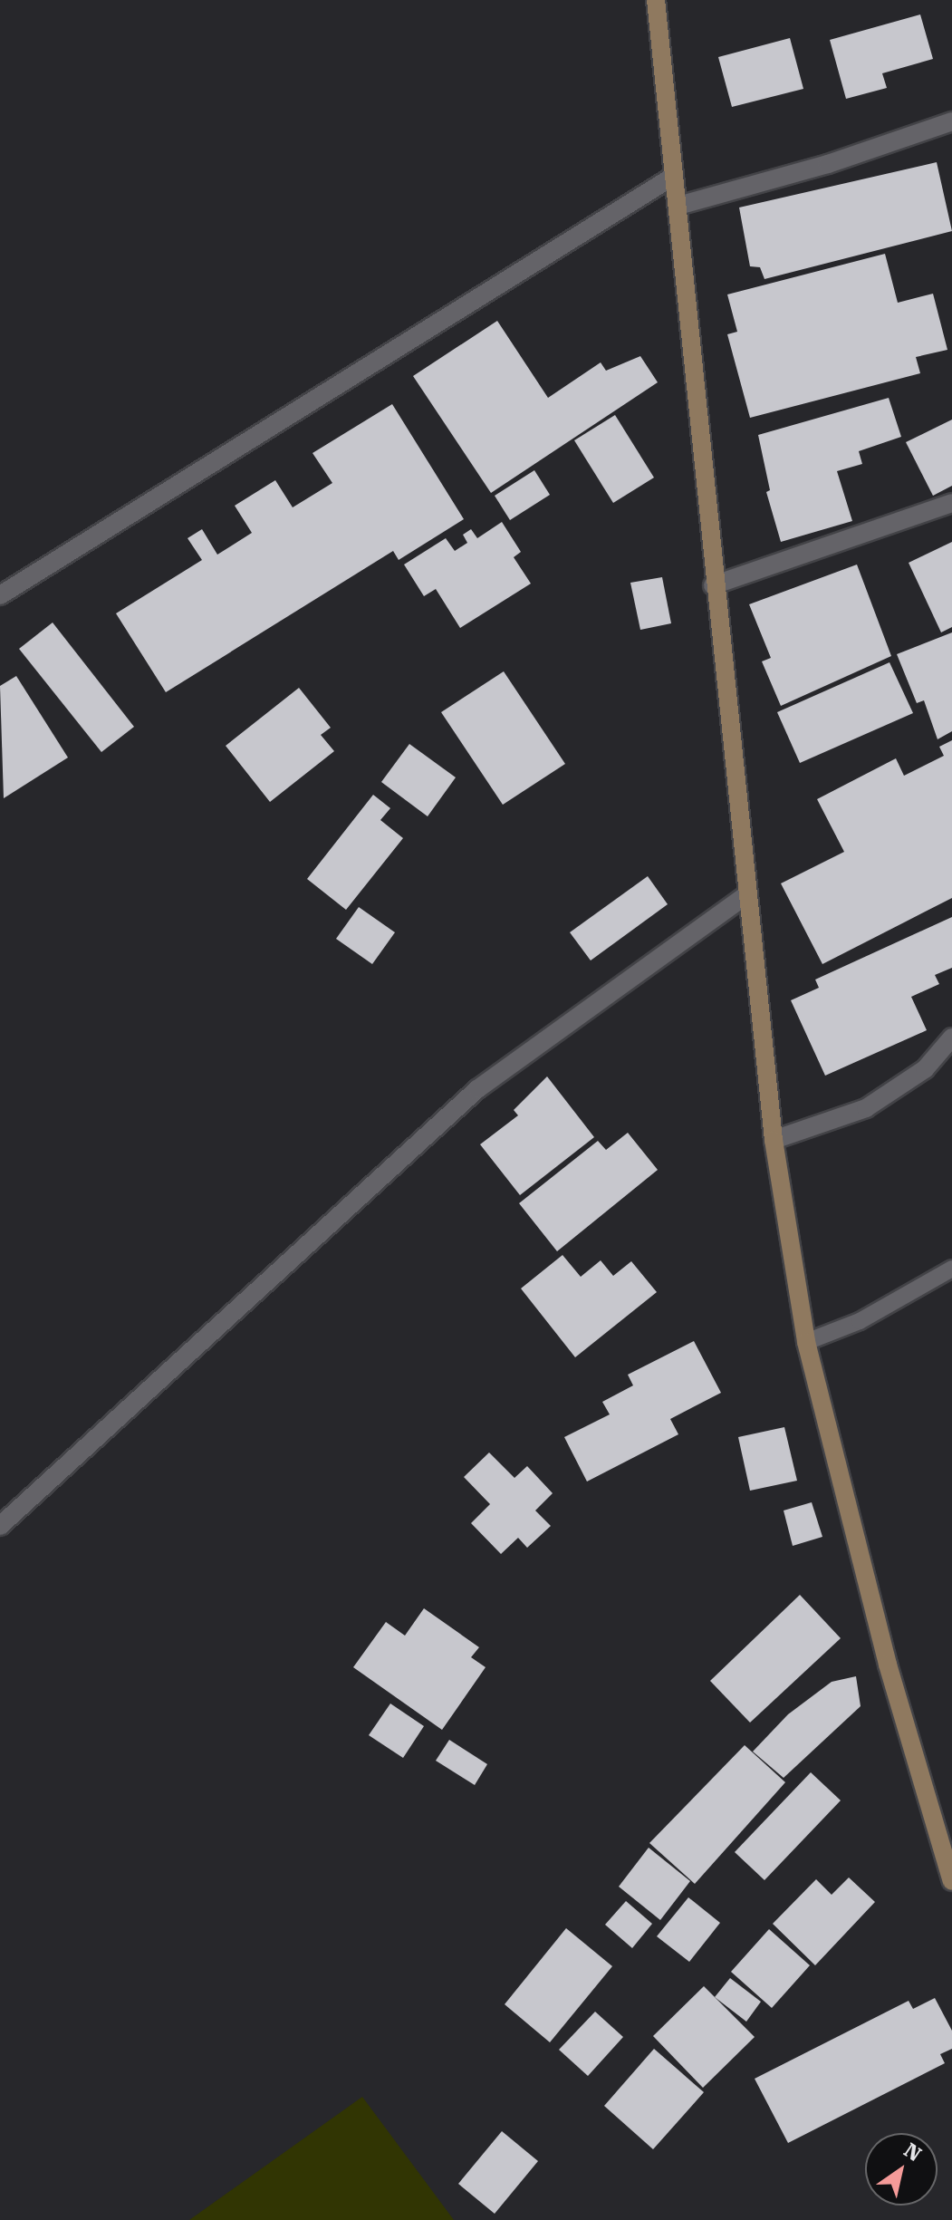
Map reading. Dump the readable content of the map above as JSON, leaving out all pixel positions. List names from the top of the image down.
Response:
{
  "north": "top right"
}
